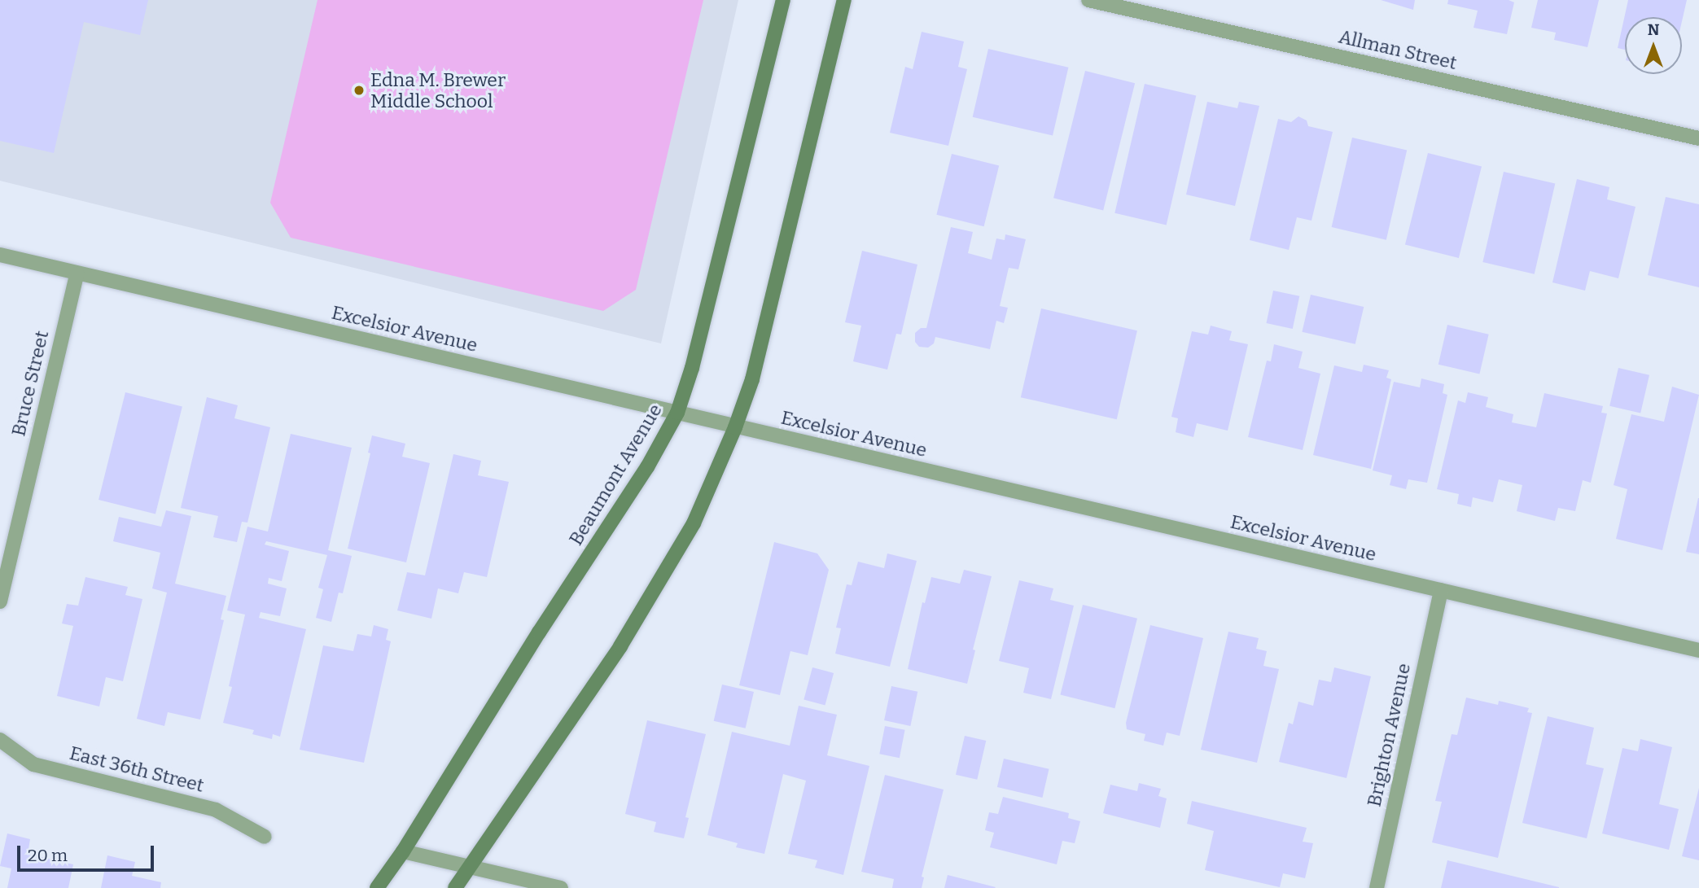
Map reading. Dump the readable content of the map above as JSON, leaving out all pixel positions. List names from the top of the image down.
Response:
{
  "streets": {
    "main road": ["Beaumont Avenue"],
    "street": [
      "Allman Street",
      "Excelsior Avenue",
      "Bruce Street",
      "Brighton Avenue",
      "East 36th Street"
    ]
  },
  "crossings": [
    ["Excelsior Avenue", "Bruce Street"],
    ["Excelsior Avenue", "Beaumont Avenue"],
    ["Excelsior Avenue", "Brighton Avenue"]
  ],
  "places": ["Edna M. Brewer Middle School"],
  "scale_bar": "20 m",
  "north": "top"
}
